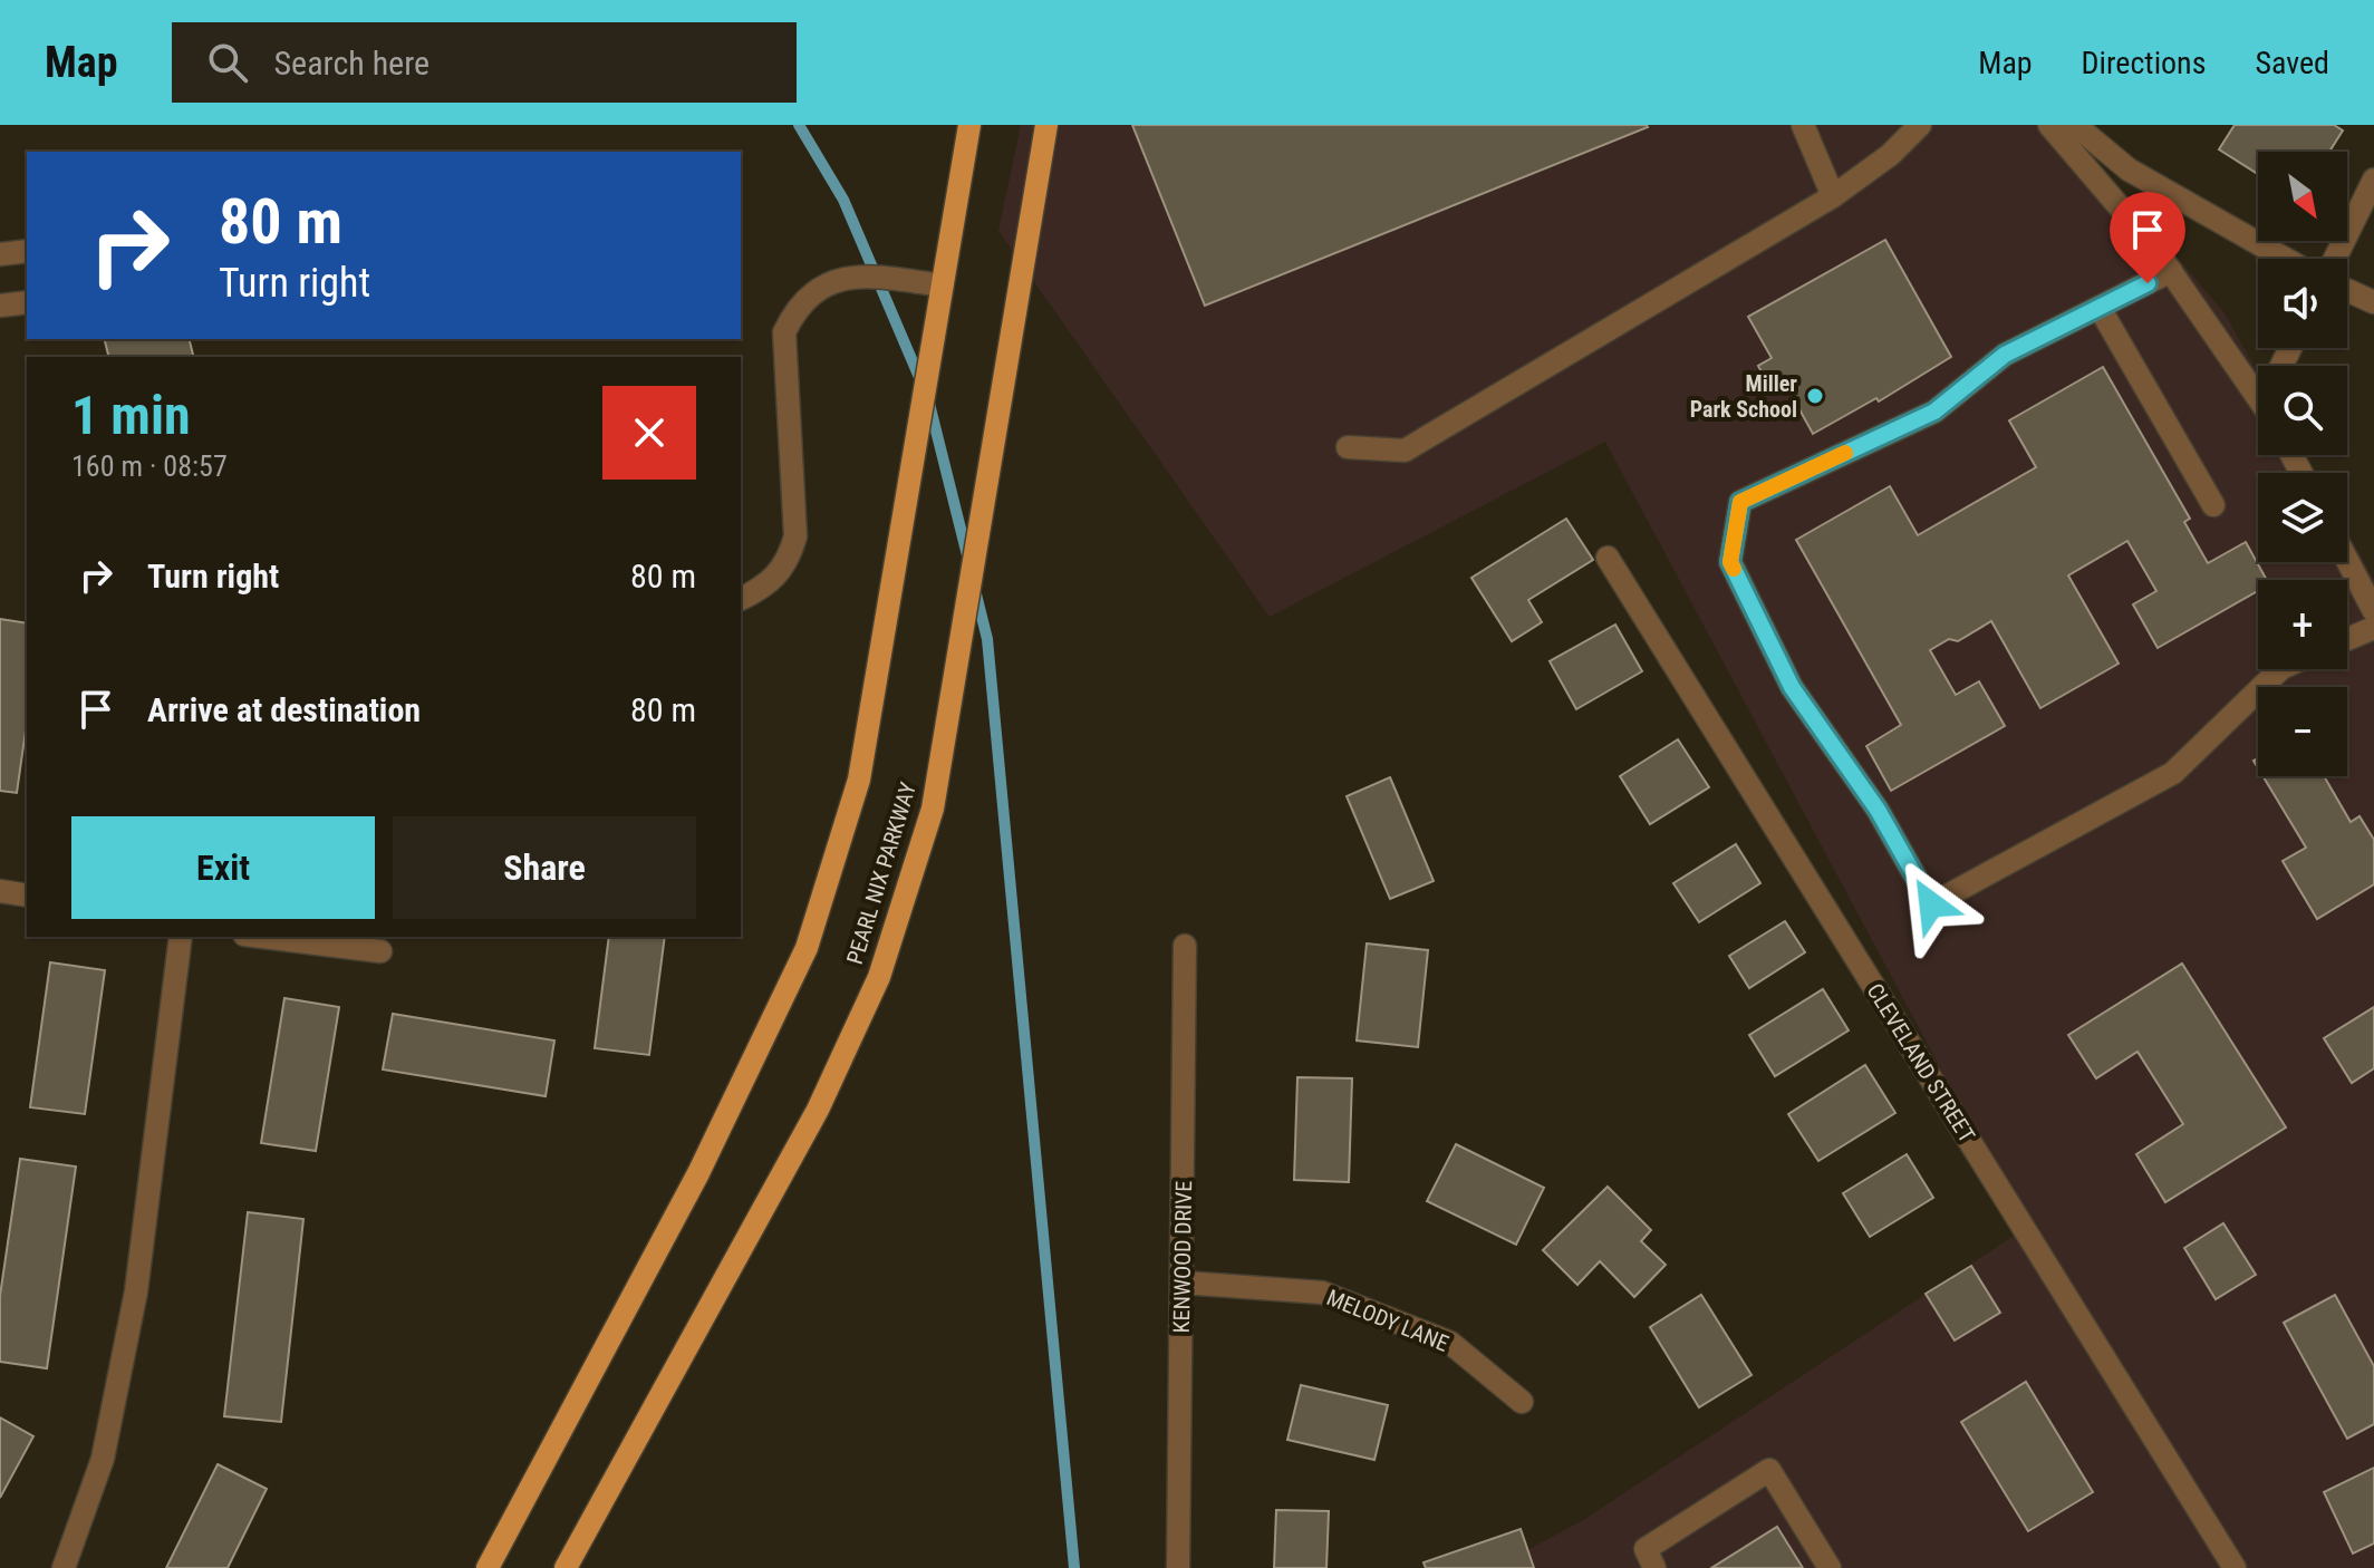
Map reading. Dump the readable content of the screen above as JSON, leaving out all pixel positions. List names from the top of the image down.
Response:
{
  "streets": {
    "main road": ["PEARL NIX PARKWAY"],
    "street": ["CLEVELAND STREET", "KENWOOD DRIVE", "MELODY LANE"]
  },
  "crossings": [
    ["KENWOOD DRIVE", "MELODY LANE"]
  ],
  "places": ["Miller Park School"],
  "north": "bottom right",
  "page": {
    "header": "Map",
    "search": "Search here",
    "nav": ["Map", "Directions", "Saved"],
    "map_buttons": ["+", "−"],
    "turn": ["80 m", "Turn right"],
    "heading": ["1 min", "160 m · 08:57"],
    "list": [
      {
        "name": "Turn right",
        "value": "80 m"
      },
      {
        "name": "Arrive at destination",
        "value": "80 m"
      }
    ],
    "buttons": ["Exit", "Share"]
  }
}
